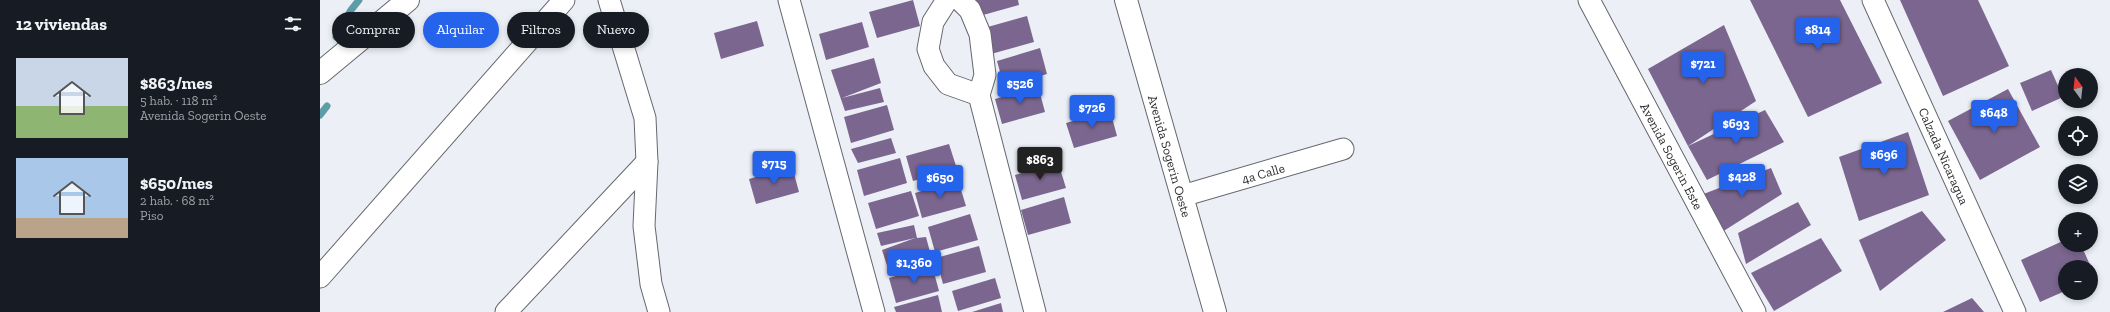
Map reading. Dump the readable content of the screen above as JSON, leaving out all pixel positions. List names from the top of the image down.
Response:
{
  "streets": {
    "street": [
      "Avenida Sogerin Oeste",
      "Avenida Sogerin Este",
      "Calzada Nicaragua",
      "4a Calle"
    ]
  },
  "crossings": [
    ["Avenida Sogerin Oeste", "4a Calle"]
  ],
  "north": "top",
  "page": {
    "heading": "12 viviendas",
    "chip": [
      "Comprar",
      "Alquilar",
      "Filtros",
      "Nuevo"
    ],
    "price": [
      "$814",
      "$721",
      "$526",
      "$726",
      "$648",
      "$693",
      "$696",
      "$863",
      "$715",
      "$428",
      "$650",
      "$1,360"
    ],
    "list": [
      {
        "name": "$863/mes",
        "note": "5 hab. · 118 m² · Avenida Sogerin Oeste"
      },
      {
        "name": "$650/mes",
        "note": "2 hab. · 68 m² · Piso"
      }
    ],
    "map_buttons": ["+", "−"]
  }
}
